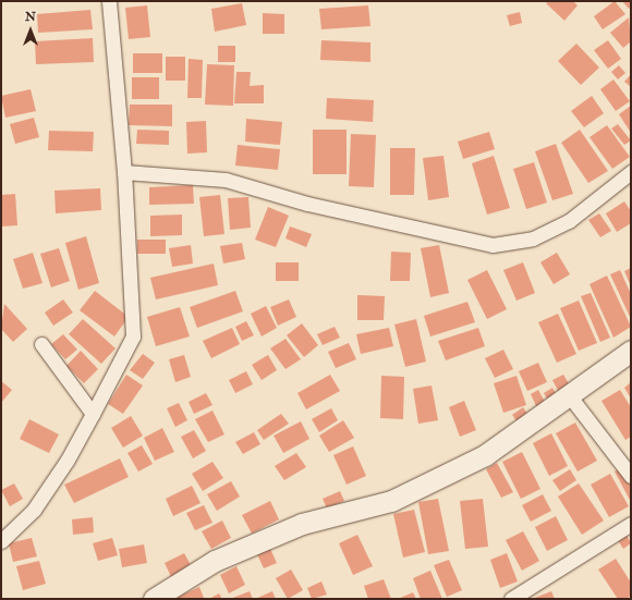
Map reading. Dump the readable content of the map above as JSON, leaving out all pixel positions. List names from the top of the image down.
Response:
{
  "north": "top"
}
